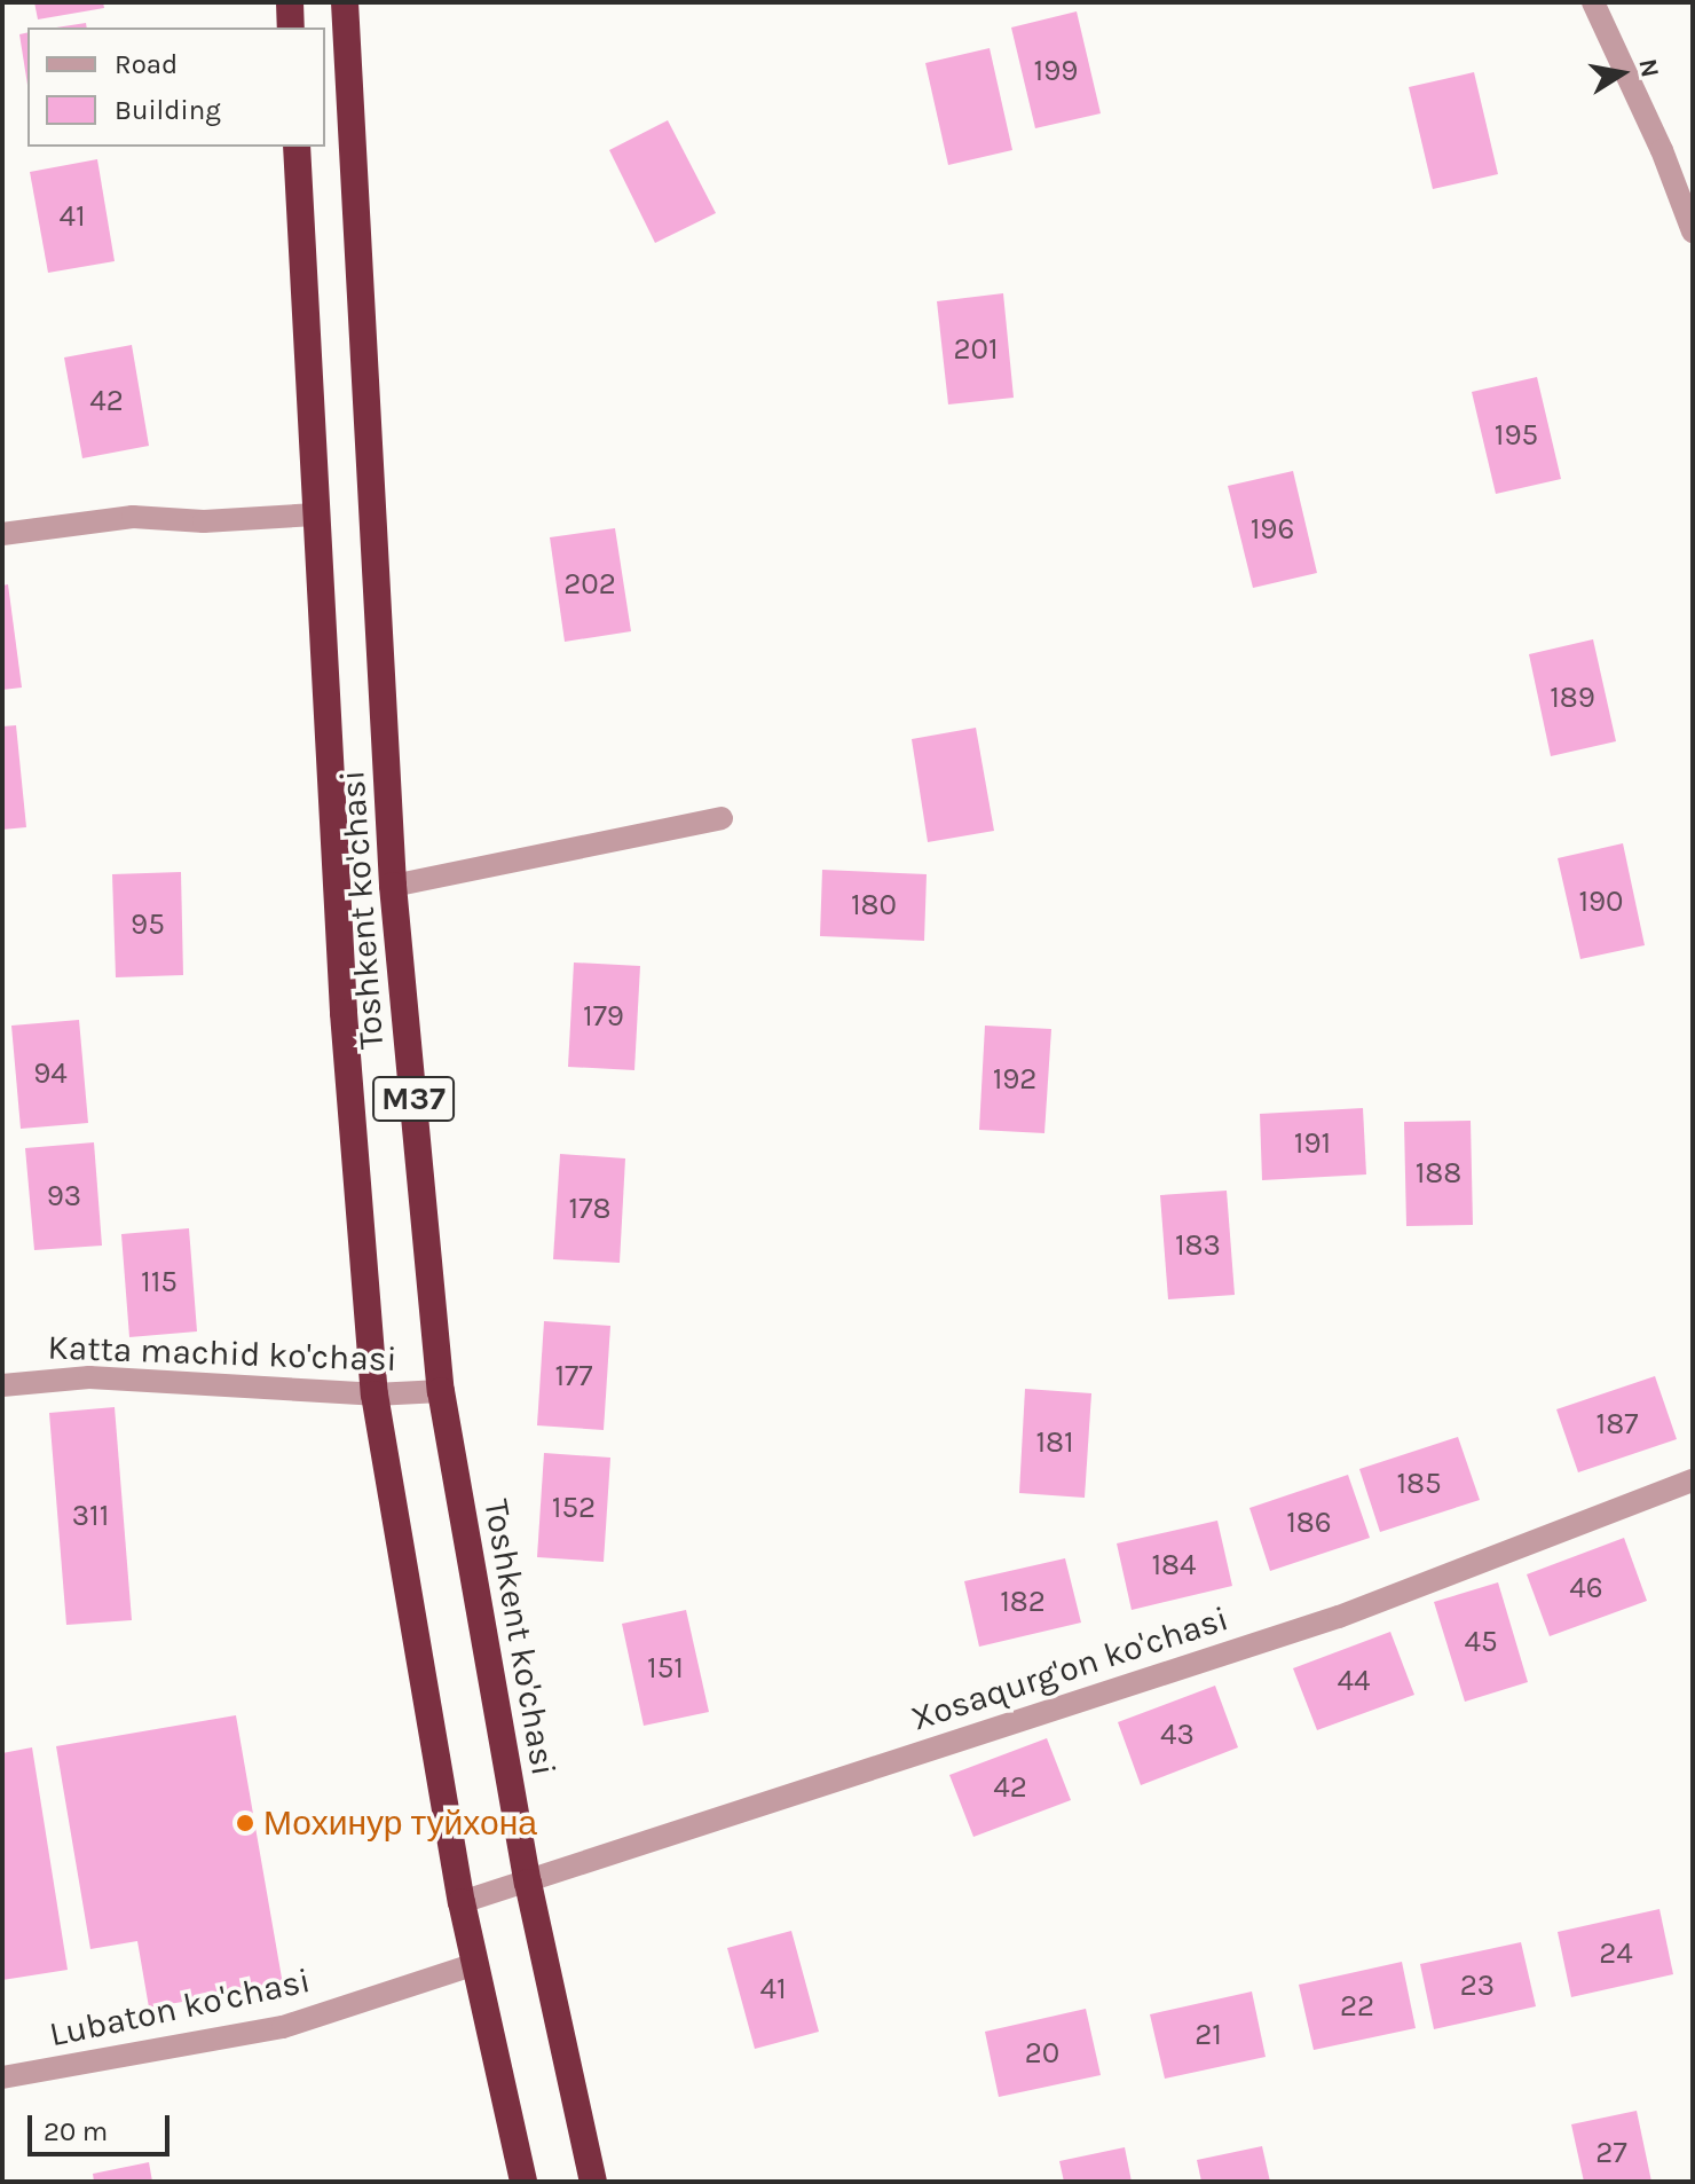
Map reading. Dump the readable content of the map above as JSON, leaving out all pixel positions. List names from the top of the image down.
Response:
{
  "streets": {
    "highway": ["Toshkent ko'chasi", "M37"],
    "street": ["Katta machid ko'chasi", "Xosaqurg'on ko'chasi", "Lubaton ko'chasi"]
  },
  "crossings": [
    ["Toshkent ko'chasi", "Katta machid ko'chasi"],
    ["Toshkent ko'chasi", "Xosaqurg'on ko'chasi"],
    ["Toshkent ko'chasi", "Lubaton ko'chasi"]
  ],
  "places": ["Мохинур туйхона"],
  "house_numbers": [
    "199",
    "41",
    "201",
    "42",
    "195",
    "196",
    "202",
    "189",
    "190",
    "180",
    "95",
    "179",
    "94",
    "192",
    "191",
    "188",
    "93",
    "178",
    "183",
    "115",
    "177",
    "187",
    "181",
    "185",
    "152",
    "311",
    "186",
    "184",
    "46",
    "182",
    "45",
    "151",
    "44",
    "43",
    "42",
    "24",
    "23",
    "41",
    "22",
    "21",
    "20",
    "27"
  ],
  "legend": ["Road", "Building"],
  "scale_bar": "20 m",
  "north": "right"
}
